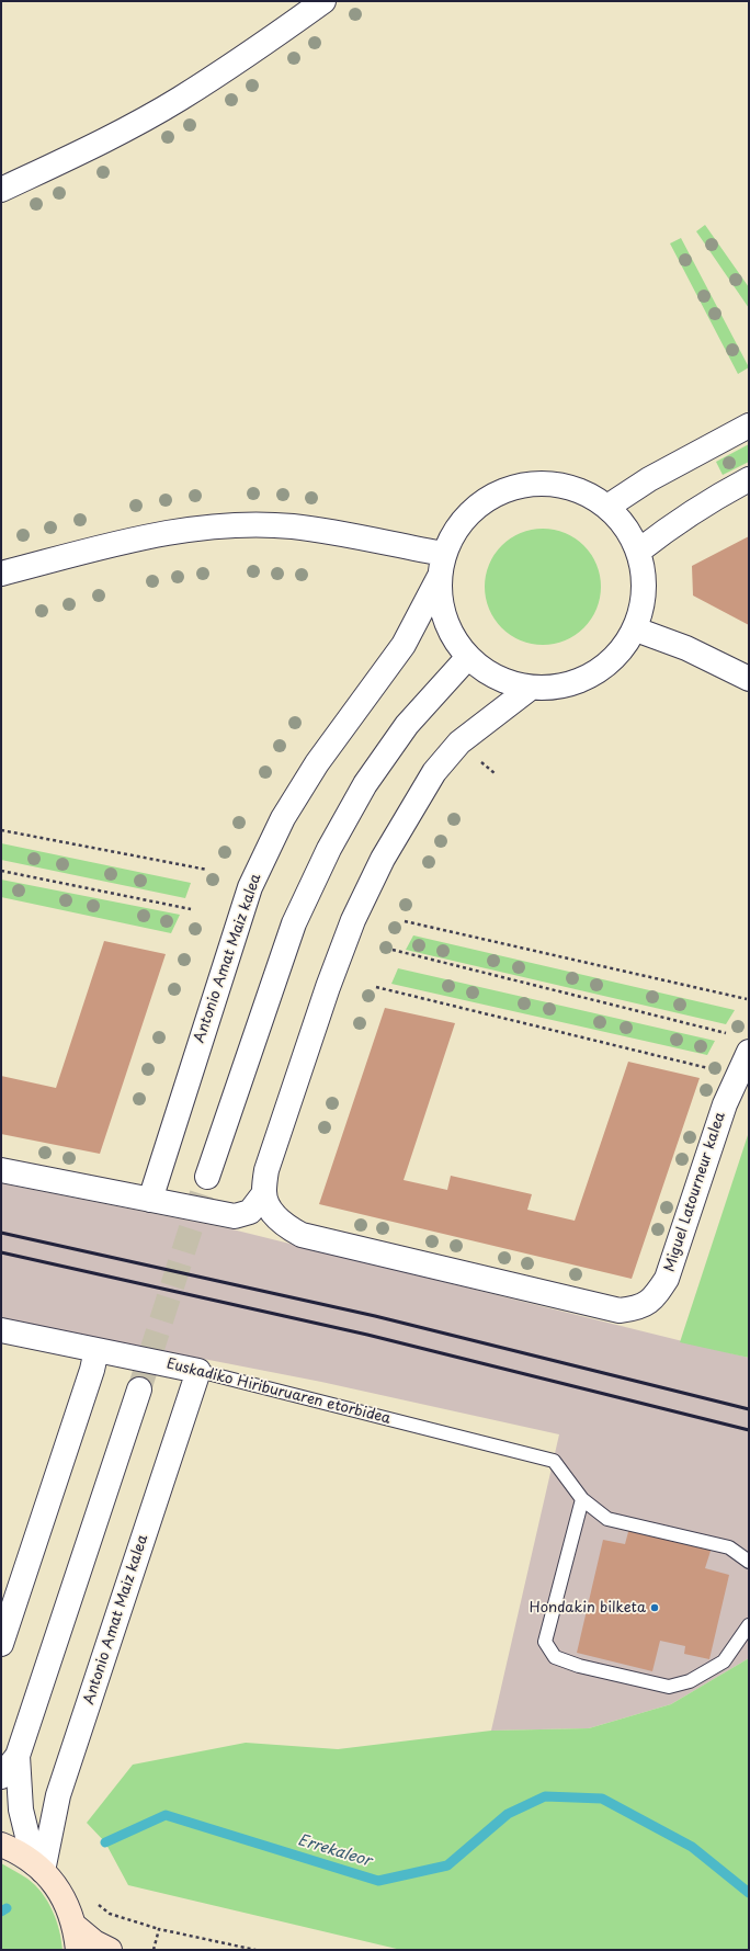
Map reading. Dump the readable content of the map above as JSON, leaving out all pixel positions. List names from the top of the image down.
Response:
{
  "streets": {
    "street": ["Antonio Amat Maiz kalea", "Miguel Latourneur kalea", "Euskadiko Hiriburuaren etorbidea"]
  },
  "crossings": [
    ["Antonio Amat Maiz kalea", "Euskadiko Hiriburuaren etorbidea"]
  ],
  "water": ["Errekaleor"],
  "places": ["Hondakin bilketa"]
}
